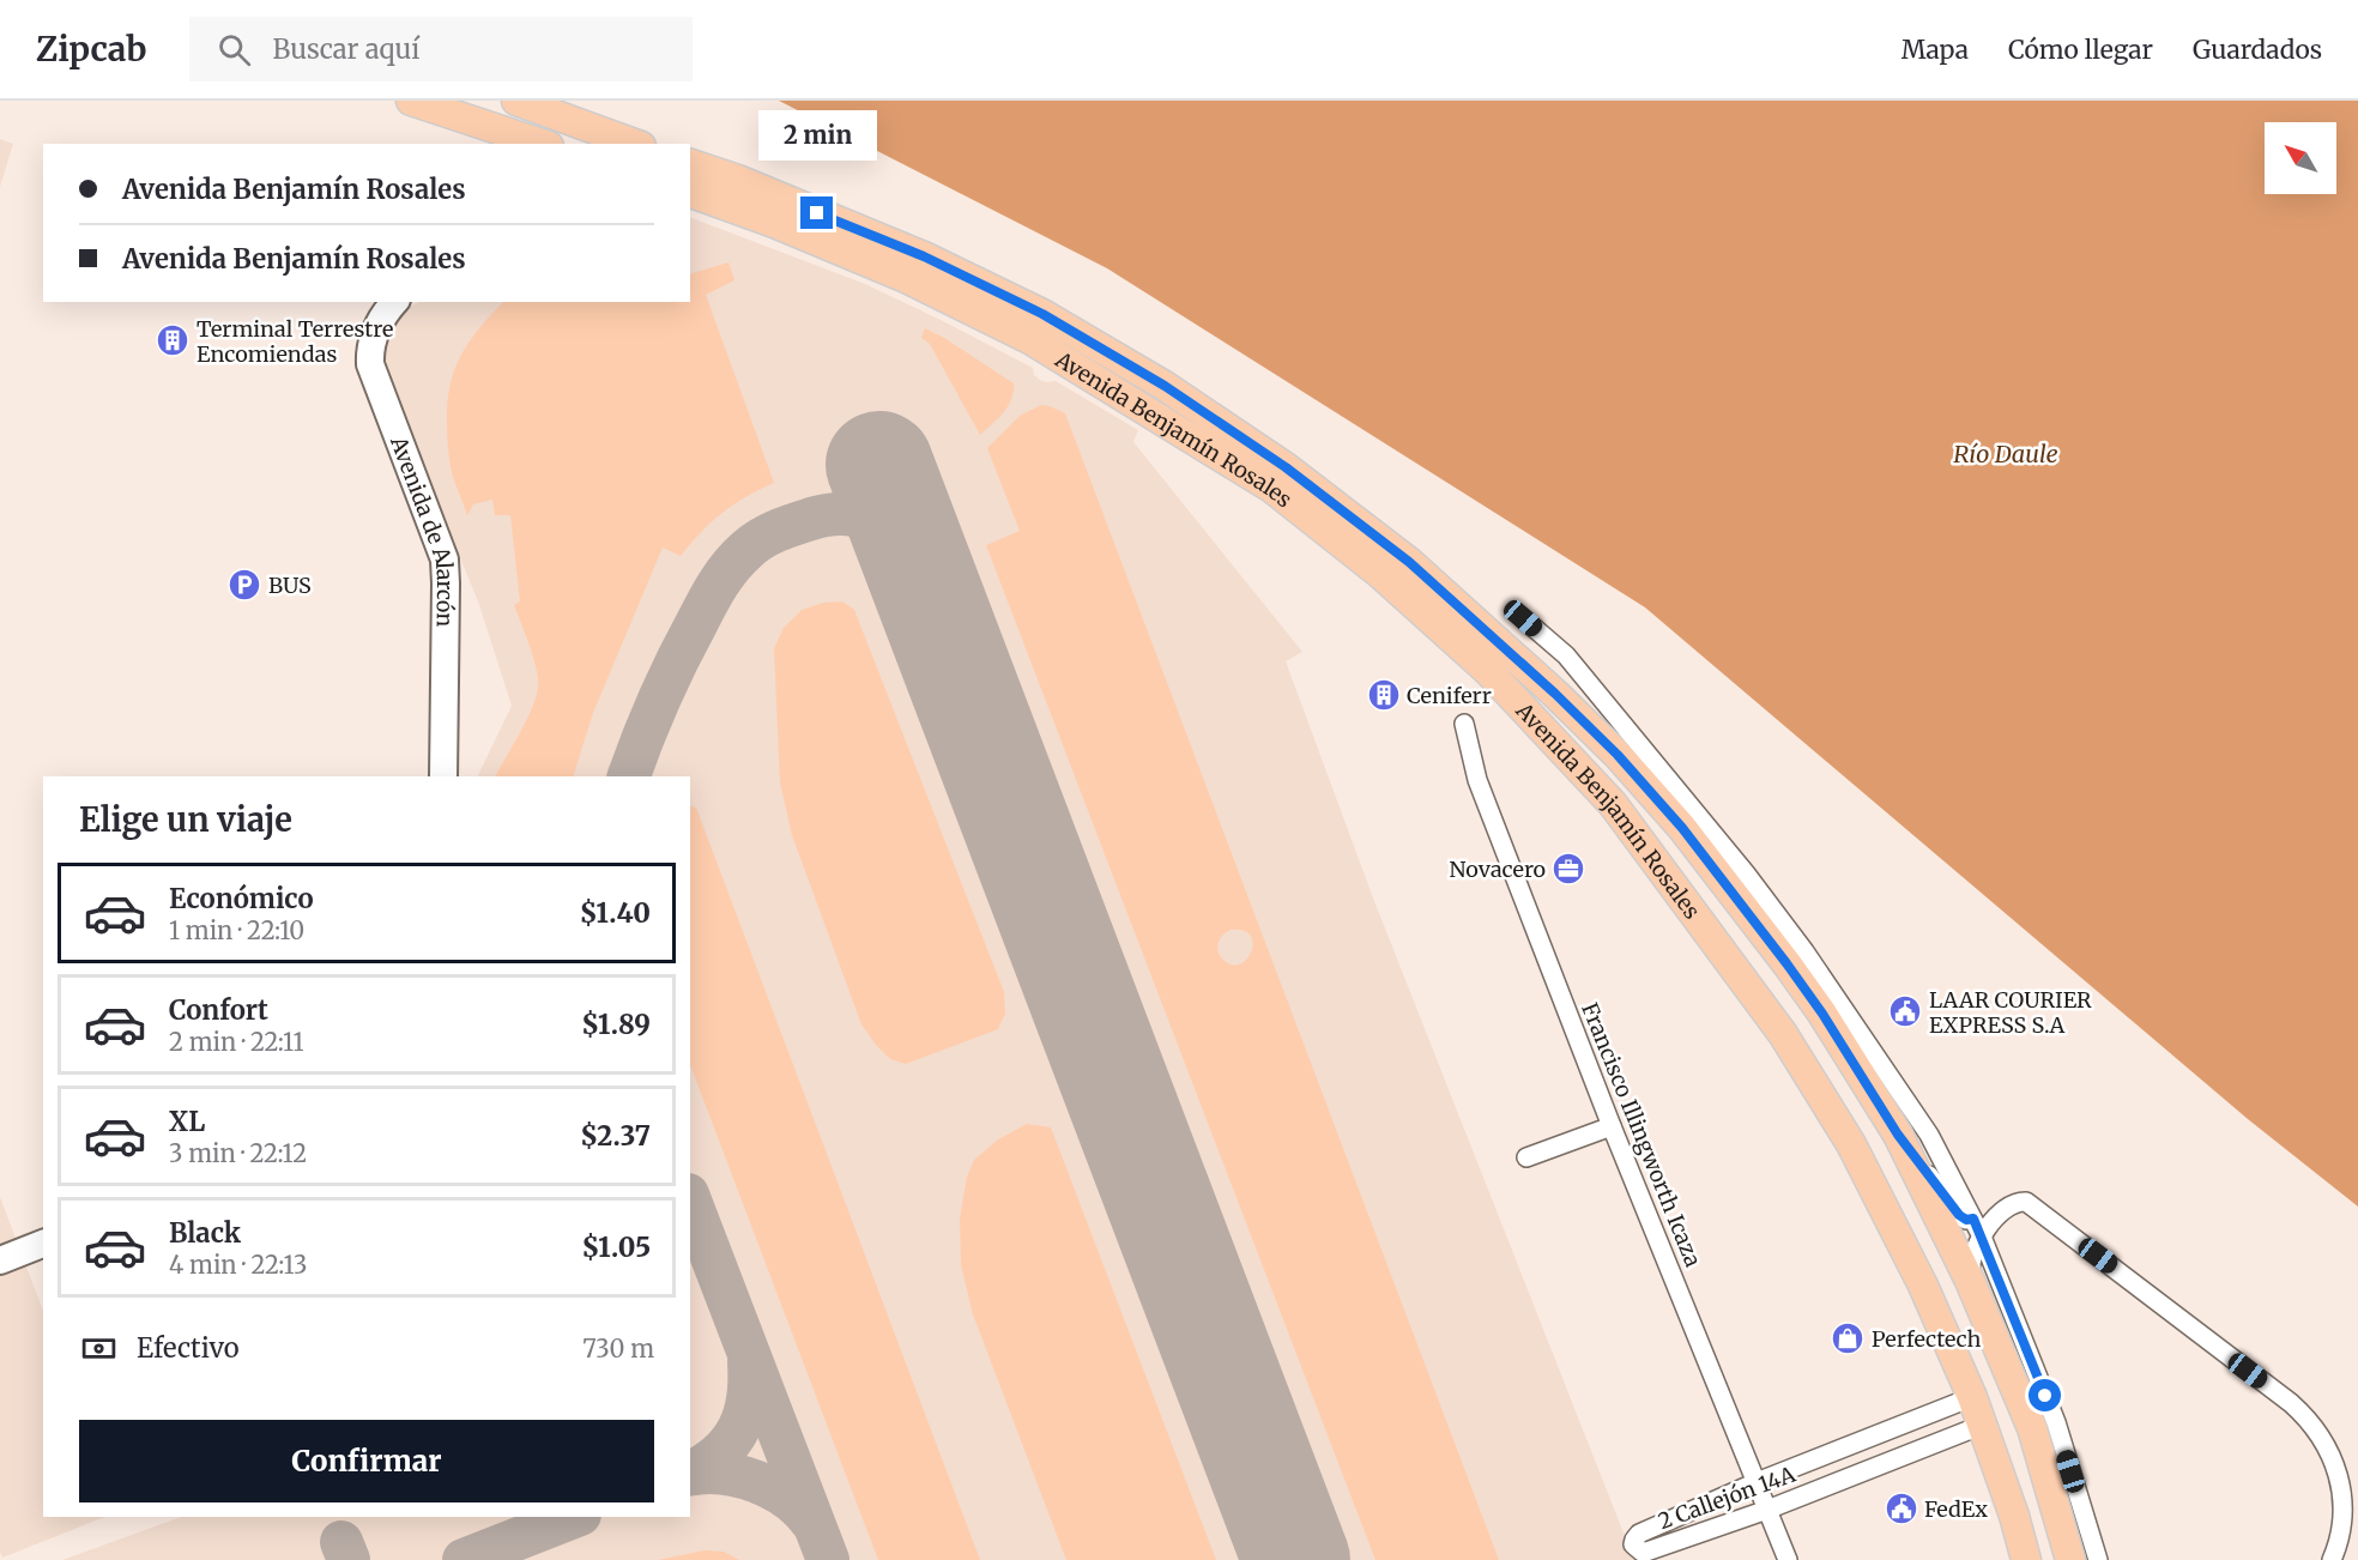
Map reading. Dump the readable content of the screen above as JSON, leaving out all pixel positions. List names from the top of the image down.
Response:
{
  "streets": {
    "main road": ["Avenida Benjamín Rosales", "Avenida de Alarcón"],
    "street": ["Francisco Illingworth Icaza", "2 Callejón 14A"]
  },
  "crossings": [
    ["Avenida Benjamín Rosales", "2 Callejón 14A"],
    ["Francisco Illingworth Icaza", "2 Callejón 14A"]
  ],
  "water": ["Río Daule"],
  "places": {
    "building": ["Terminal Terrestre Encomiendas", "Ceniferr"],
    "parking": ["BUS"],
    "office": ["Novacero"],
    "public building": ["LAAR COURIER EXPRESS S.A", "FedEx"],
    "shop": ["Perfectech"]
  },
  "north": "top left",
  "page": {
    "header": "Zipcab",
    "search": "Buscar aquí",
    "nav": ["Mapa", "Cómo llegar", "Guardados"],
    "bubble": "2 min",
    "banner": ["Avenida Benjamín Rosales", "Avenida Benjamín Rosales"],
    "heading": "Elige un viaje",
    "list": [
      {
        "name": "Económico",
        "note": "1 min · 22:10",
        "value": "$1.40"
      },
      {
        "name": "Confort",
        "note": "2 min · 22:11",
        "value": "$1.89"
      },
      {
        "name": "XL",
        "note": "3 min · 22:12",
        "value": "$2.37"
      },
      {
        "name": "Black",
        "note": "4 min · 22:13",
        "value": "$1.05"
      }
    ],
    "pay": ["Efectivo", "730 m"],
    "buttons": "Confirmar"
  }
}
